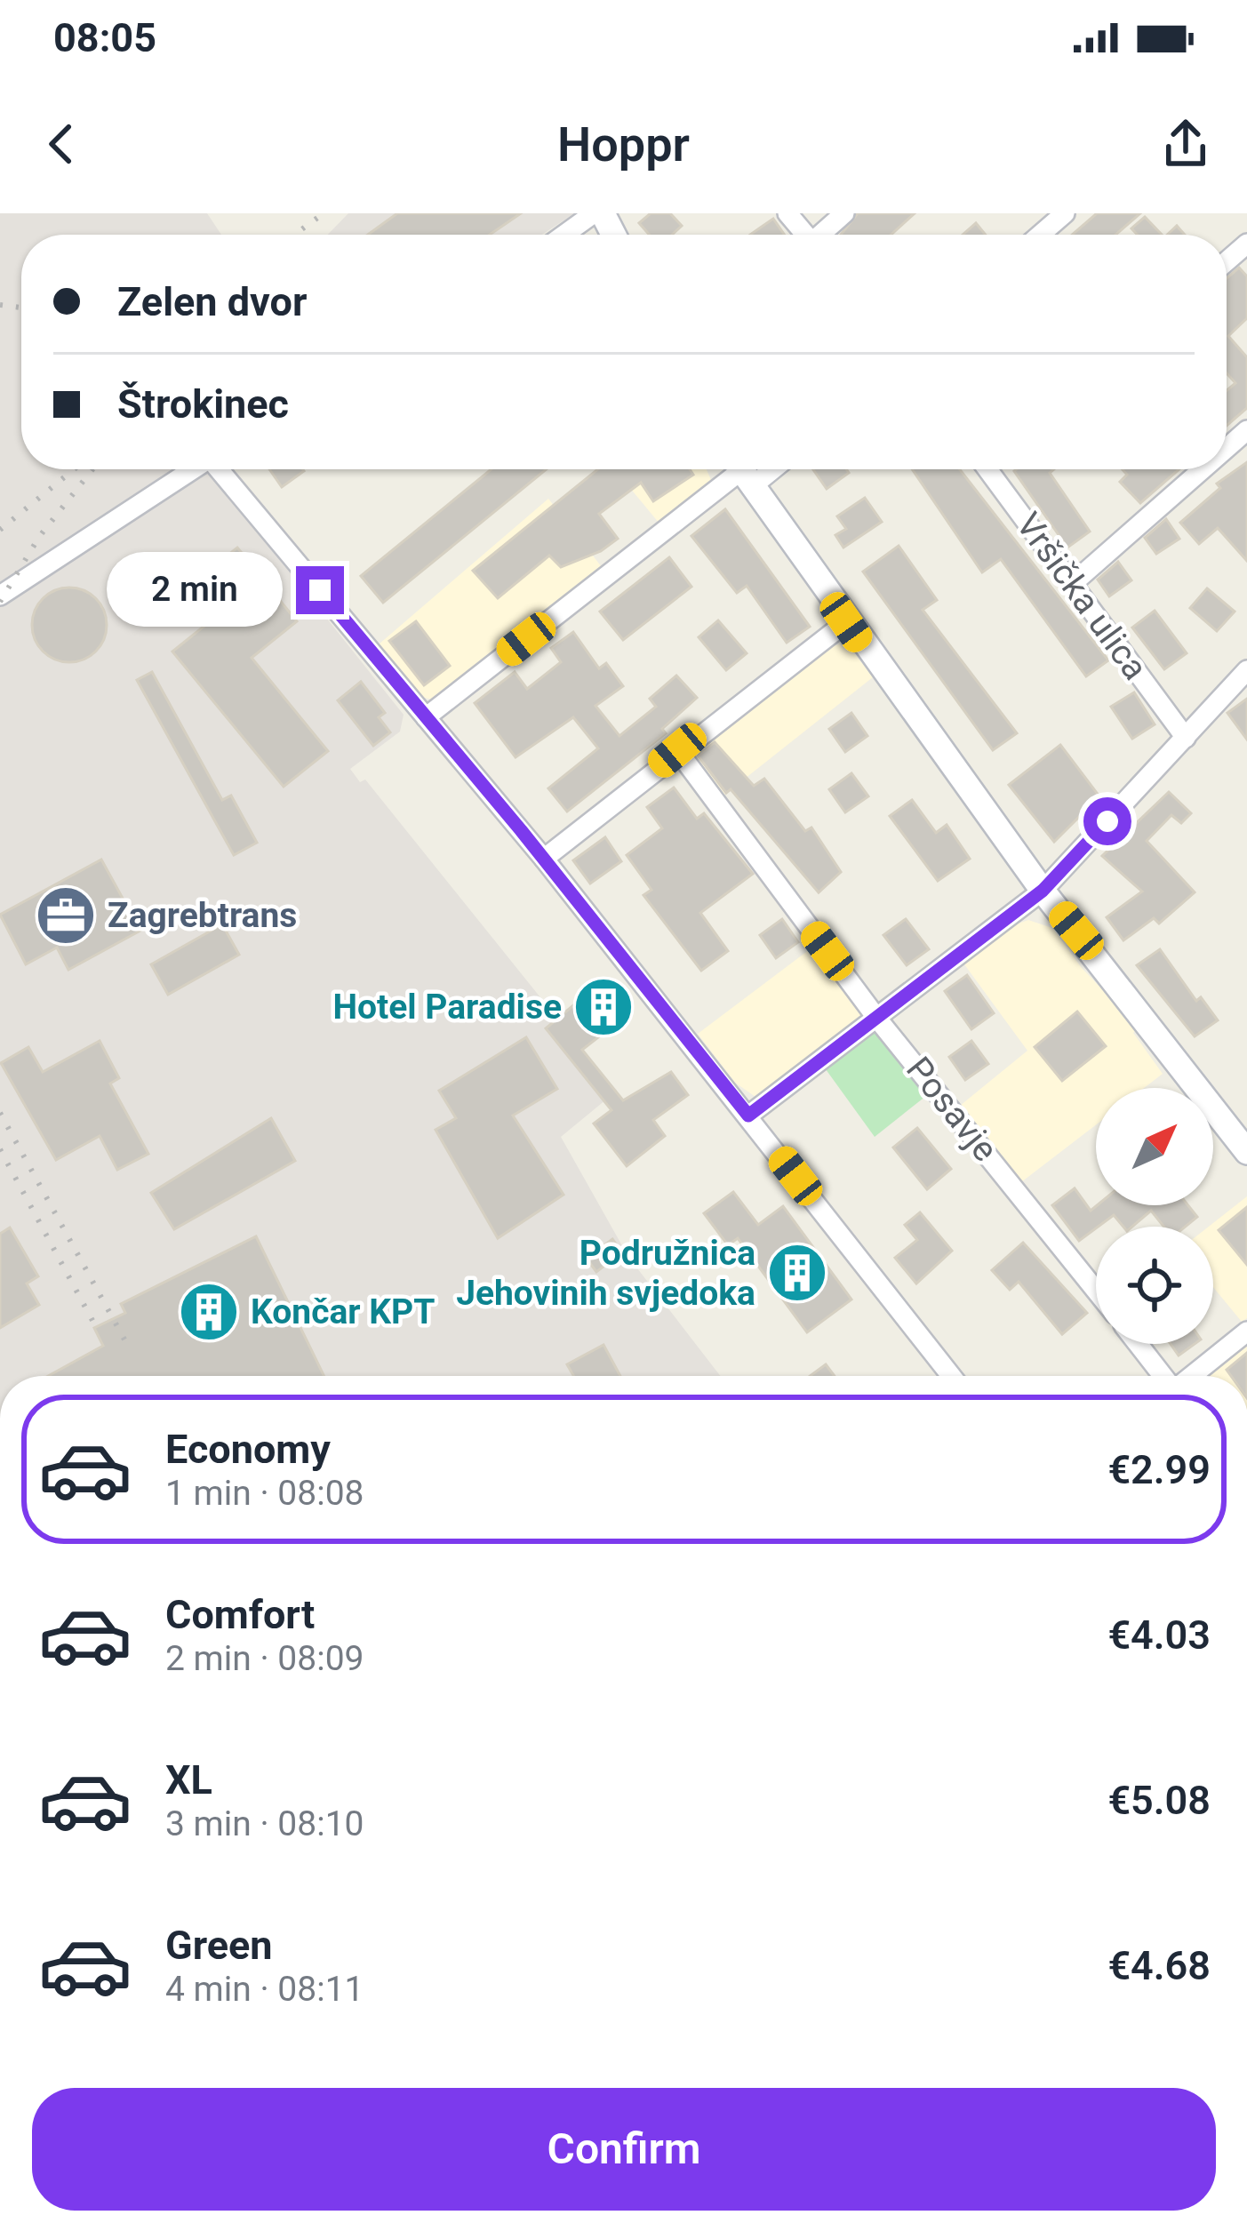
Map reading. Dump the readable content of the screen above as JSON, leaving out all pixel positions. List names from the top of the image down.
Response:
{
  "streets": {
    "street": ["Vršička ulica", "Posavje"]
  },
  "places": {
    "office": ["Zagrebtrans"],
    "building": ["Hotel Paradise", "Podružnica Jehovinih svjedoka", "Končar KPT"]
  },
  "north": "top right",
  "page": {
    "status": "08:05",
    "header": "Hoppr",
    "banner": ["Zelen dvor", "Štrokinec"],
    "bubble": "2 min",
    "list": [
      {
        "name": "Economy",
        "note": "1 min · 08:08",
        "value": "€2.99"
      },
      {
        "name": "Comfort",
        "note": "2 min · 08:09",
        "value": "€4.03"
      },
      {
        "name": "XL",
        "note": "3 min · 08:10",
        "value": "€5.08"
      },
      {
        "name": "Green",
        "note": "4 min · 08:11",
        "value": "€4.68"
      }
    ],
    "buttons": "Confirm"
  }
}
